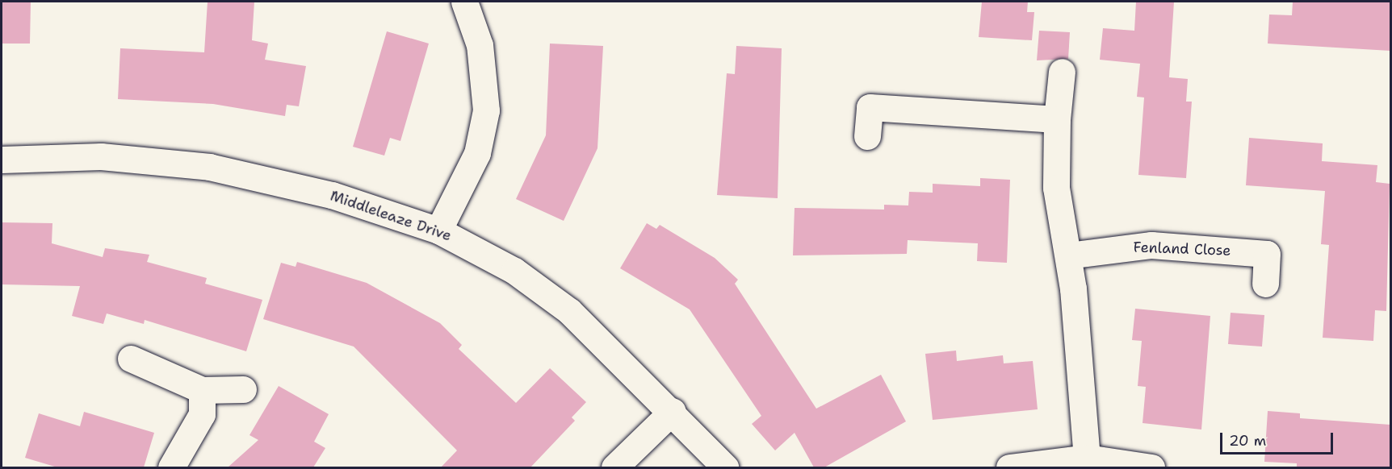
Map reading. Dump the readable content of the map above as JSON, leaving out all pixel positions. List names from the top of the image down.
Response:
{
  "streets": {
    "street": ["Middleleaze Drive", "Fenland Close"]
  },
  "scale_bar": "20 m"
}
